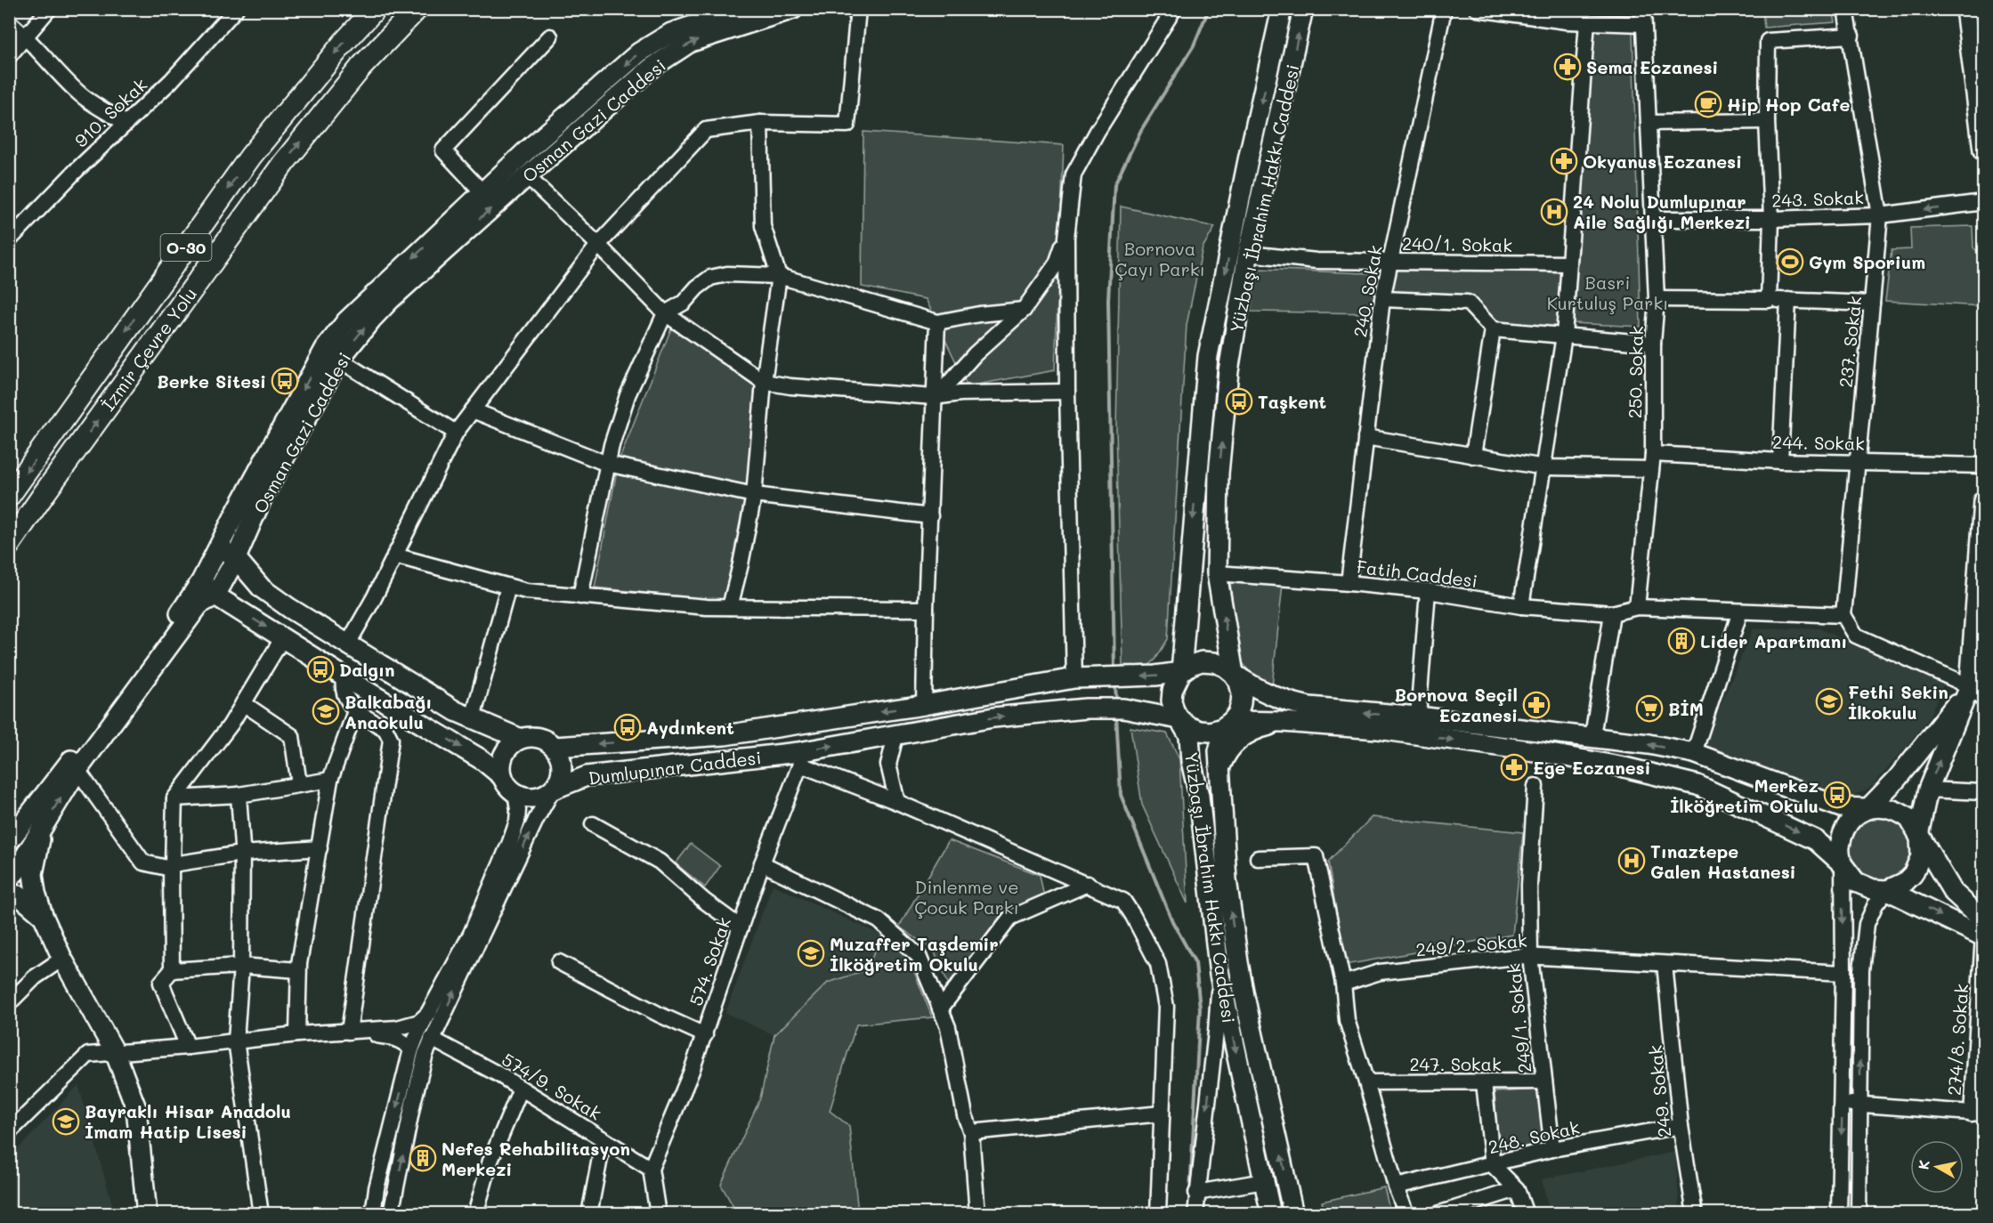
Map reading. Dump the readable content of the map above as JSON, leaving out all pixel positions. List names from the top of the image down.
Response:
{
  "streets": {
    "highway": ["O-30", "İzmir Çevre Yolu"],
    "main road": ["Osman Gazi Caddesi", "Yüzbaşı İbrahim Hakkı Caddesi", "Dumlupınar Caddesi"],
    "street": [
      "910. Sokak",
      "243. Sokak",
      "240/1. Sokak",
      "240. Sokak",
      "237. Sokak",
      "250. Sokak",
      "244. Sokak",
      "Fatih Caddesi",
      "249/2. Sokak",
      "574. Sokak",
      "249/1. Sokak",
      "274/8. Sokak",
      "247. Sokak",
      "574/9. Sokak",
      "249. Sokak",
      "248. Sokak"
    ]
  },
  "crossings": [
    ["Yüzbaşı İbrahim Hakkı Caddesi", "240/1. Sokak"],
    ["Yüzbaşı İbrahim Hakkı Caddesi", "Fatih Caddesi"],
    ["Yüzbaşı İbrahim Hakkı Caddesi", "Dumlupınar Caddesi"],
    ["243. Sokak", "237. Sokak"],
    ["243. Sokak", "250. Sokak"],
    ["240/1. Sokak", "240. Sokak"],
    ["240. Sokak", "Fatih Caddesi"],
    ["237. Sokak", "244. Sokak"],
    ["237. Sokak", "Fatih Caddesi"],
    ["250. Sokak", "244. Sokak"],
    ["250. Sokak", "Fatih Caddesi"],
    ["Dumlupınar Caddesi", "574. Sokak"],
    ["249/2. Sokak", "249/1. Sokak"],
    ["249/2. Sokak", "249. Sokak"],
    ["574. Sokak", "574/9. Sokak"],
    ["249/1. Sokak", "247. Sokak"],
    ["249/1. Sokak", "248. Sokak"],
    ["249. Sokak", "248. Sokak"]
  ],
  "parks": ["Bornova Çayı Parkı", "Basri Kurtuluş Parkı", "Dinlenme ve Çocuk Parkı"],
  "places": {
    "pharmacy": [
      "Sema Eczanesi",
      "Okyanus Eczanesi",
      "Bornova Seçil Eczanesi",
      "Ege Eczanesi"
    ],
    "cafe": ["Hip Hop Cafe"],
    "hospital": ["24 Nolu Dumlupınar Aile Sağlığı Merkezi", "Tınaztepe Galen Hastanesi"],
    "sports": ["Gym Sporium"],
    "bus stop": [
      "Berke Sitesi",
      "Taşkent",
      "Dalgın",
      "Aydınkent",
      "Merkez İlköğretim Okulu"
    ],
    "building": ["Lider Apartmanı", "Nefes Rehabilitasyon Merkezi"],
    "school or university": [
      "Fethi Sekin İlkokulu",
      "Balkabağı Anaokulu",
      "Muzaffer Taşdemir İlköğretim Okulu",
      "Bayraklı Hisar Anadolu İmam Hatip Lisesi"
    ],
    "supermarket": ["BİM"]
  },
  "north": "left"
}
